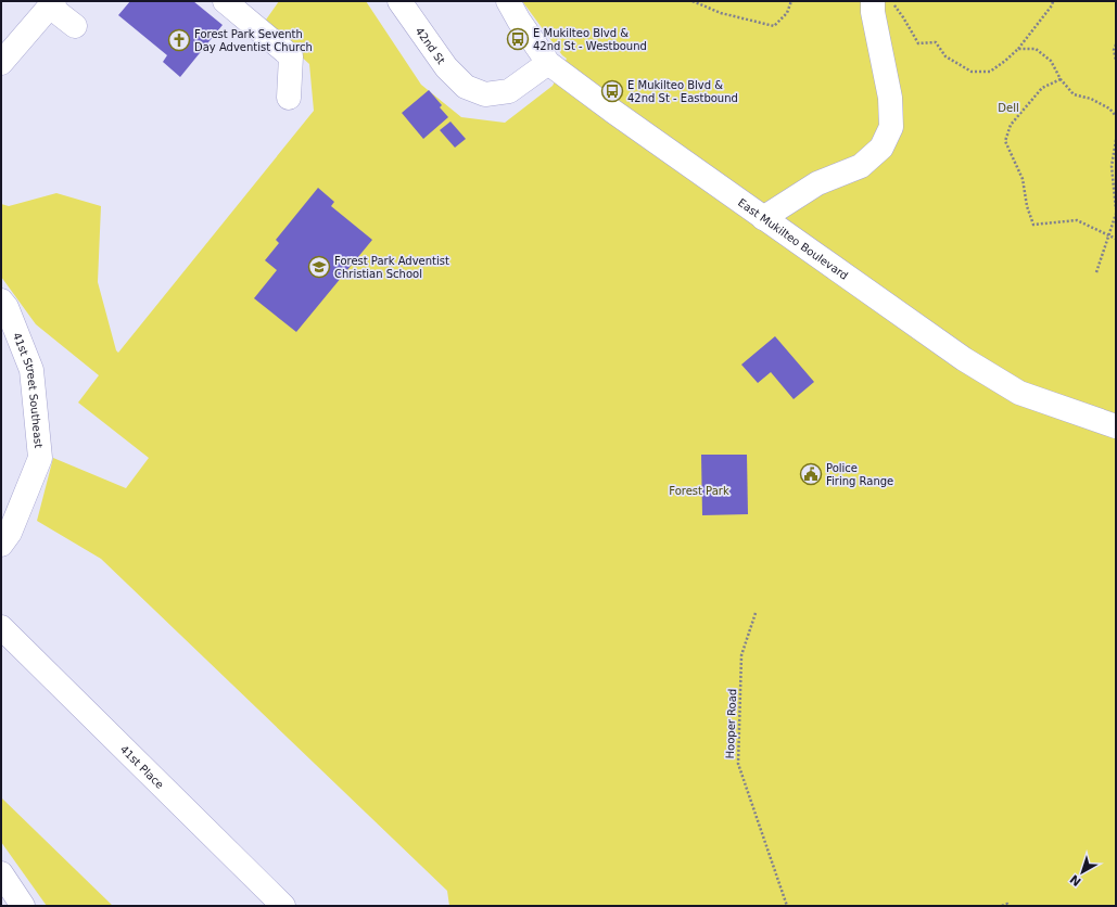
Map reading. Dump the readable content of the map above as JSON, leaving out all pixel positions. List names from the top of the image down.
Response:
{
  "streets": {
    "street": [
      "42nd St",
      "East Mukilteo Boulevard",
      "41st Street Southeast",
      "41st Place"
    ],
    "path": ["Hooper Road"]
  },
  "crossings": [
    ["42nd St", "East Mukilteo Boulevard"]
  ],
  "parks": ["Dell", "Forest Park"],
  "places": {
    "bus stop": ["E Mukilteo Blvd & 42nd St - Westbound", "E Mukilteo Blvd & 42nd St - Eastbound"],
    "church": ["Forest Park Seventh Day Adventist Church"],
    "school or university": ["Forest Park Adventist Christian School"],
    "public building": ["Police Firing Range"]
  },
  "north": "bottom left"
}
